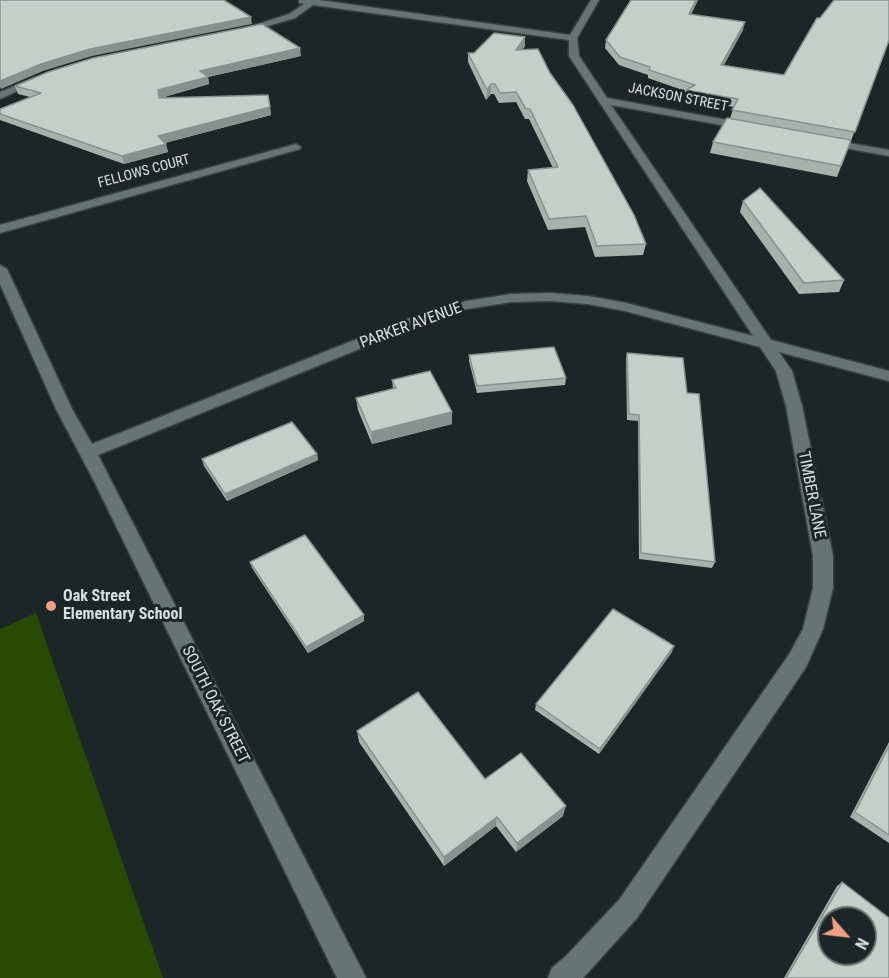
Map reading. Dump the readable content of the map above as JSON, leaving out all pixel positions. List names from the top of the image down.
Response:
{
  "streets": {
    "street": [
      "JACKSON STREET",
      "FELLOWS COURT",
      "PARKER AVENUE",
      "TIMBER LANE",
      "SOUTH OAK STREET"
    ]
  },
  "crossings": [
    ["JACKSON STREET", "TIMBER LANE"],
    ["PARKER AVENUE", "TIMBER LANE"],
    ["PARKER AVENUE", "SOUTH OAK STREET"]
  ],
  "places": ["Oak Street Elementary School"],
  "north": "bottom right"
}
